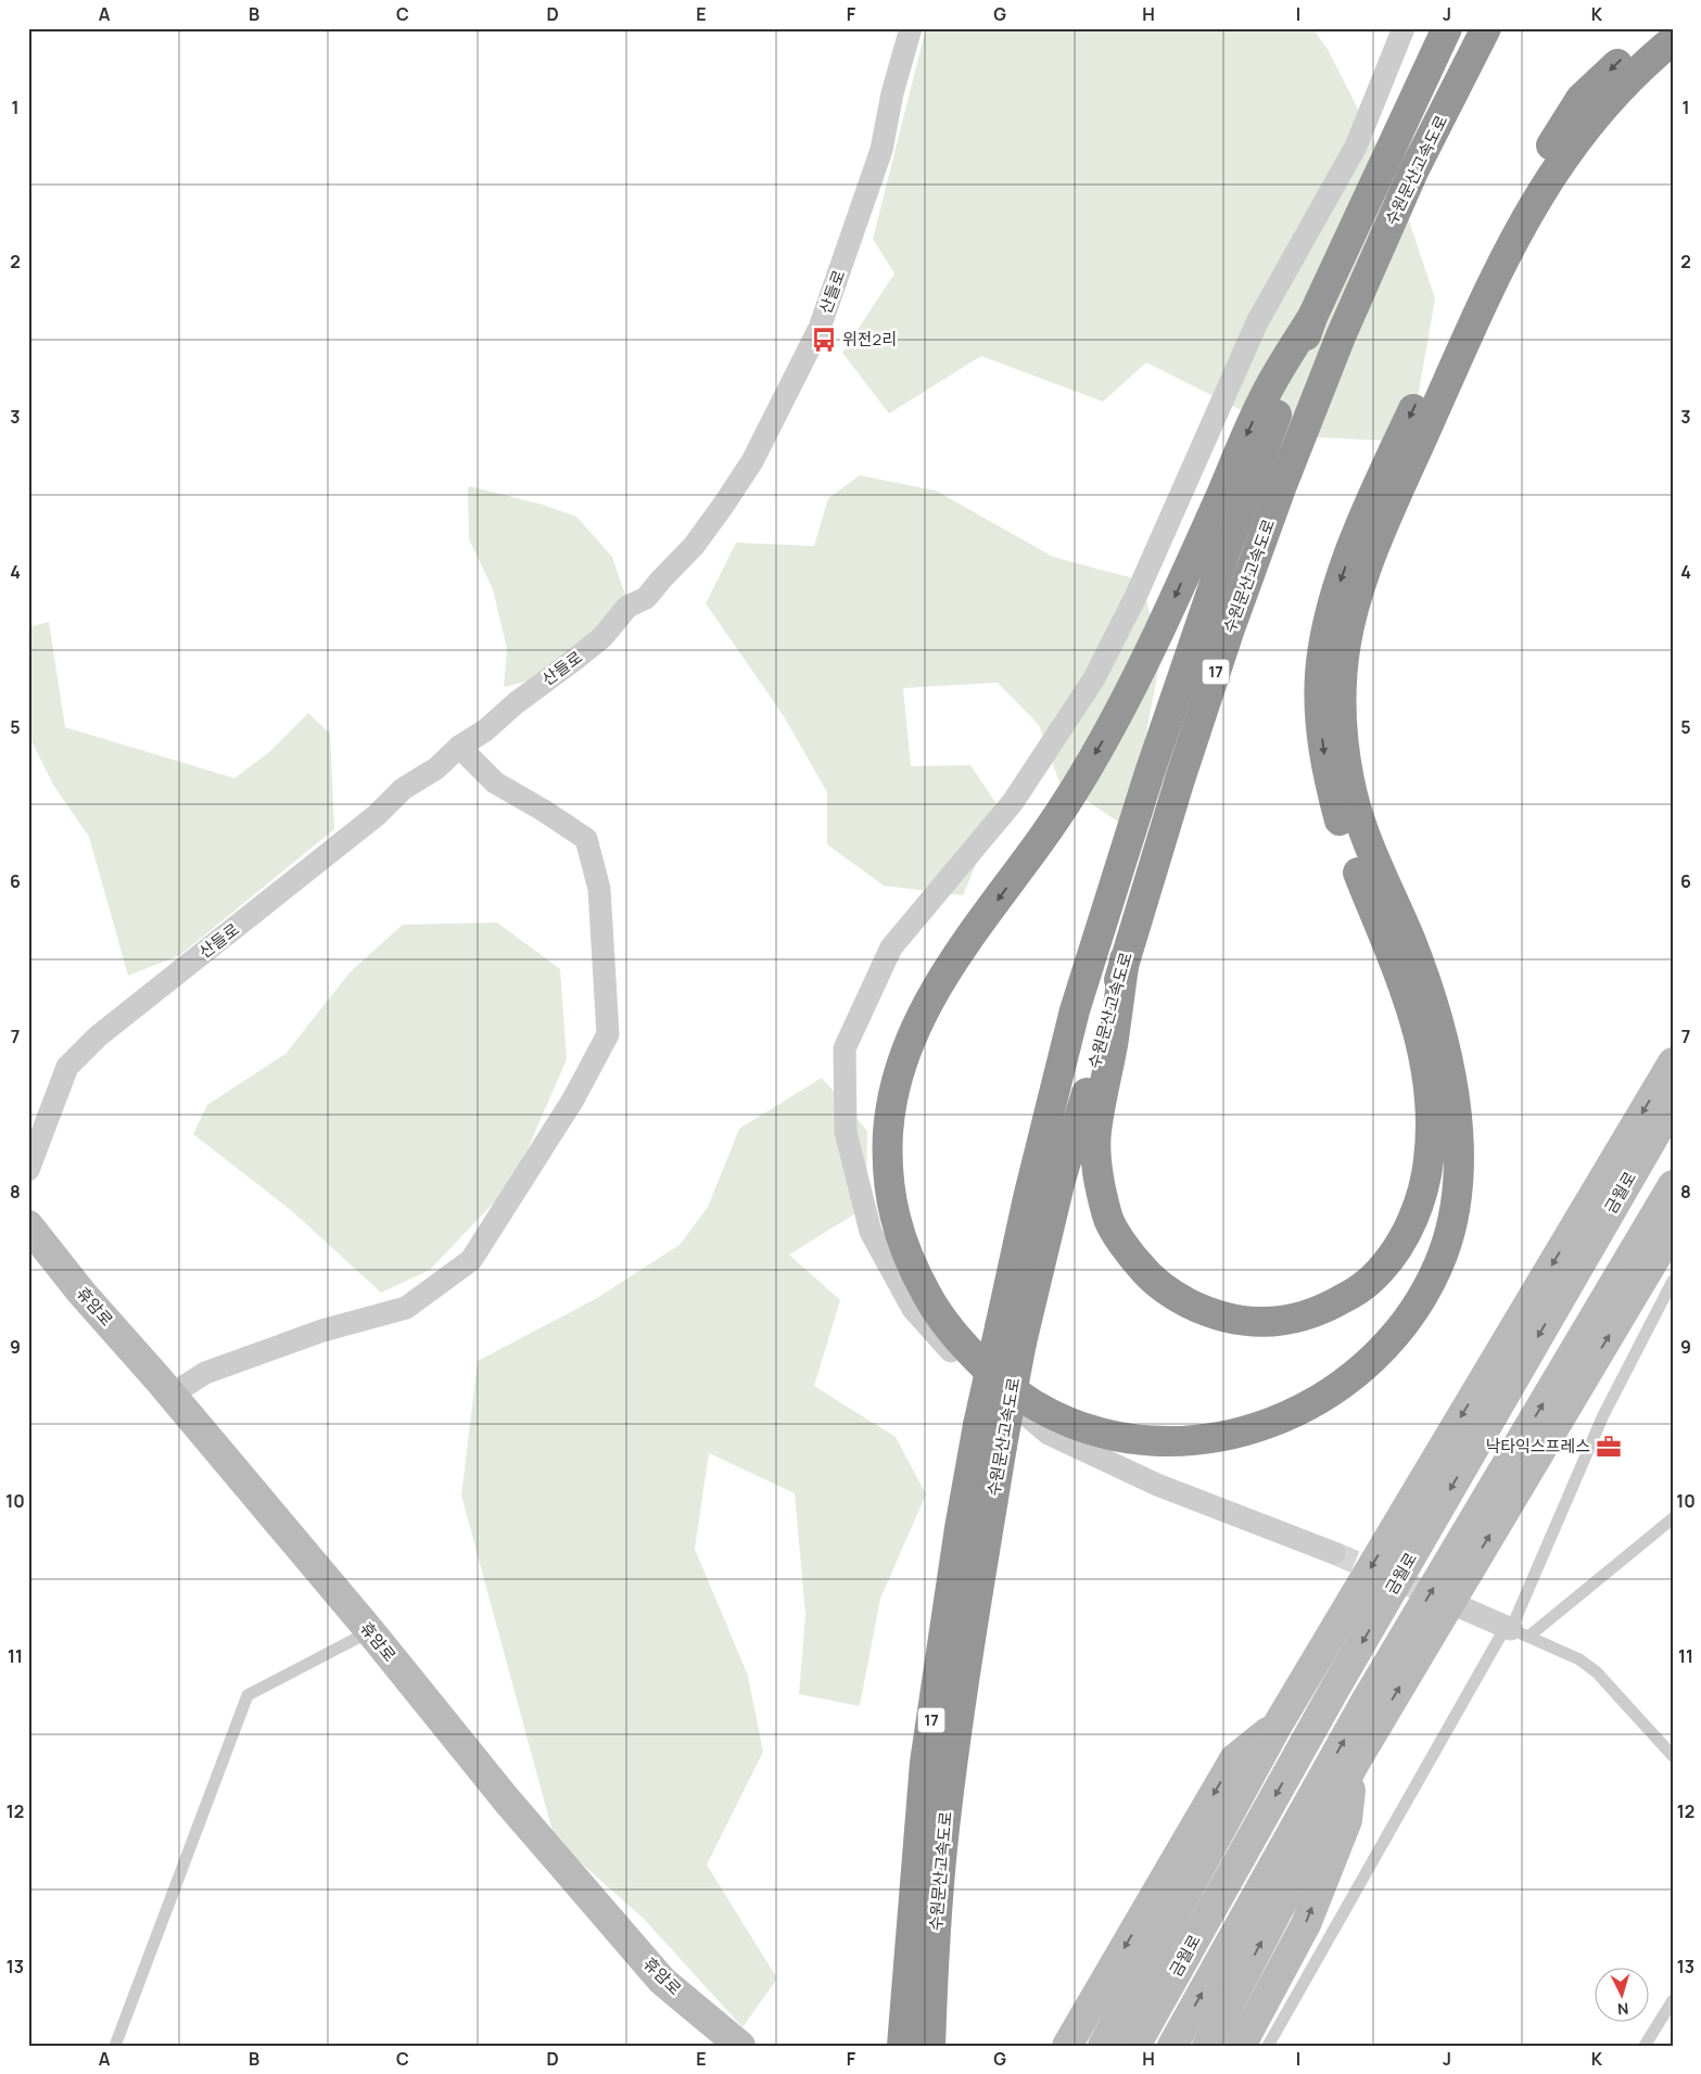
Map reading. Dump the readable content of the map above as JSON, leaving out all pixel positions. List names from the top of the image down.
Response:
{
  "streets": {
    "highway": ["수원문산고속도로", "17"],
    "main road": ["금월로", "휴암로"],
    "street": ["산들로"]
  },
  "places": {
    "bus stop": ["위전2리"],
    "office": ["낙타익스프레스"]
  },
  "north": "bottom",
  "grid": {
    "columns": [
      "A",
      "B",
      "C",
      "D",
      "E",
      "F",
      "G",
      "H",
      "I",
      "J",
      "K"
    ],
    "rows": [
      "1",
      "2",
      "3",
      "4",
      "5",
      "6",
      "7",
      "8",
      "9",
      "10",
      "11",
      "12",
      "13"
    ]
  }
}
